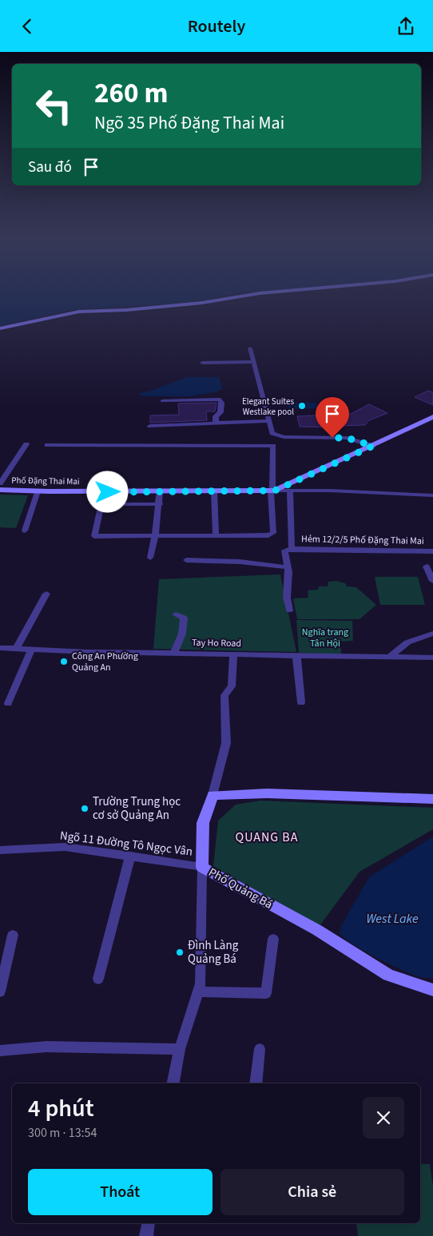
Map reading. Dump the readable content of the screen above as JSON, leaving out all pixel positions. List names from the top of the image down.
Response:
{
  "streets": {
    "street": [
      "Phố Đặng Thai Mai",
      "Hẻm 12/2/5 Phố Đặng Thai Mai",
      "Tay Ho Road",
      "Ngõ 11 Đường Tô Ngọc Vân",
      "Phố Quảng Bá"
    ]
  },
  "crossings": [
    ["Ngõ 11 Đường Tô Ngọc Vân", "Phố Quảng Bá"]
  ],
  "districts": ["QUANG BA"],
  "water": ["West Lake"],
  "parks": ["Nghĩa trang Tân Hội"],
  "places": [
    "Elegant Suites Westlake pool",
    "Công An Phường Quảng An",
    "Trường Trung học cơ sở Quảng An",
    "Đình Làng Quảng Bá"
  ],
  "page": {
    "header": "Routely",
    "turn": ["260 m", "Ngõ 35 Phố Đặng Thai Mai"],
    "then": "Sau đó",
    "heading": ["4 phút", "300 m · 13:54"],
    "buttons": ["Thoát", "Chia sẻ"]
  }
}
